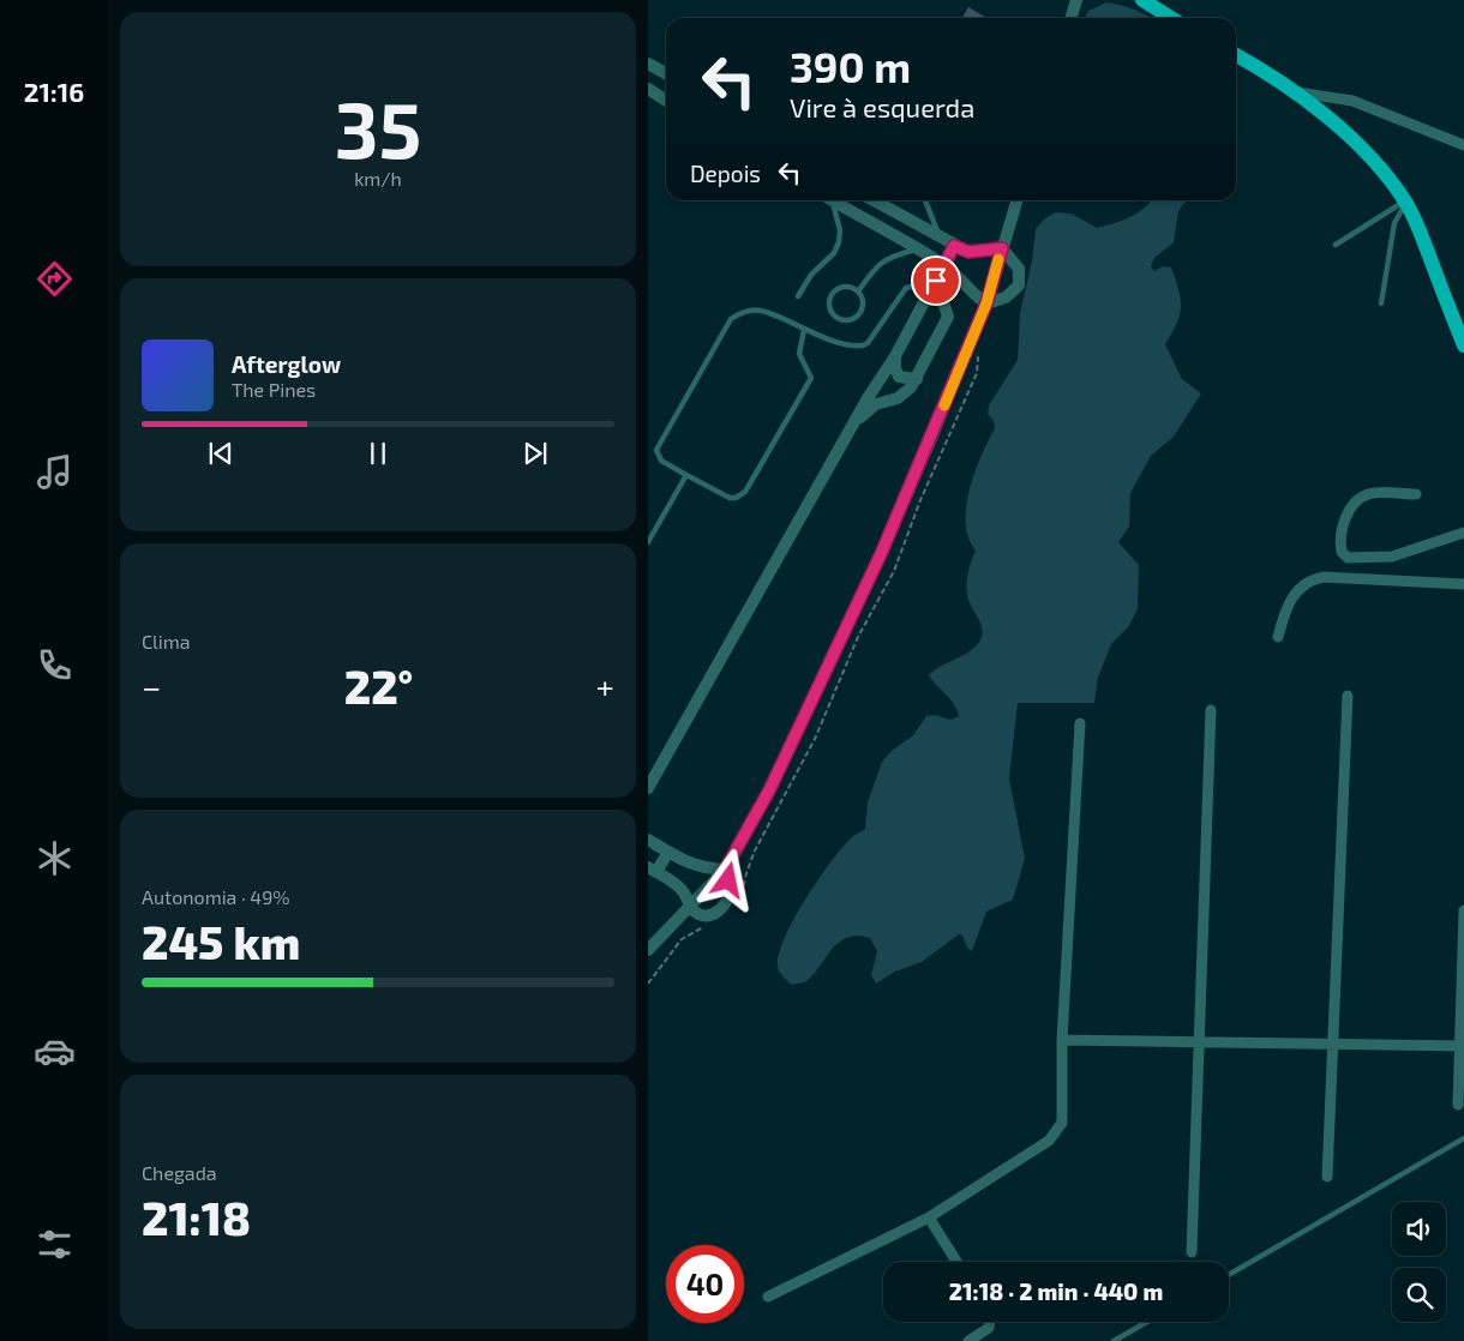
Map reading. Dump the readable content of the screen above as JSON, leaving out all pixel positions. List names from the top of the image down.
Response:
{
  "page": {
    "tabs": "21:16",
    "tile": [
      ["35", "km/h"],
      "Clima",
      ["Autonomia · 49%", "245 km"],
      ["Chegada", "21:18"]
    ],
    "turn": ["390 m", "Vire à esquerda"],
    "then": "Depois",
    "song": ["Afterglow", "The Pines"],
    "heat": ["−", "22°", "+"],
    "limit": "40",
    "trip": "21:18 · 2 min · 440 m"
  }
}
